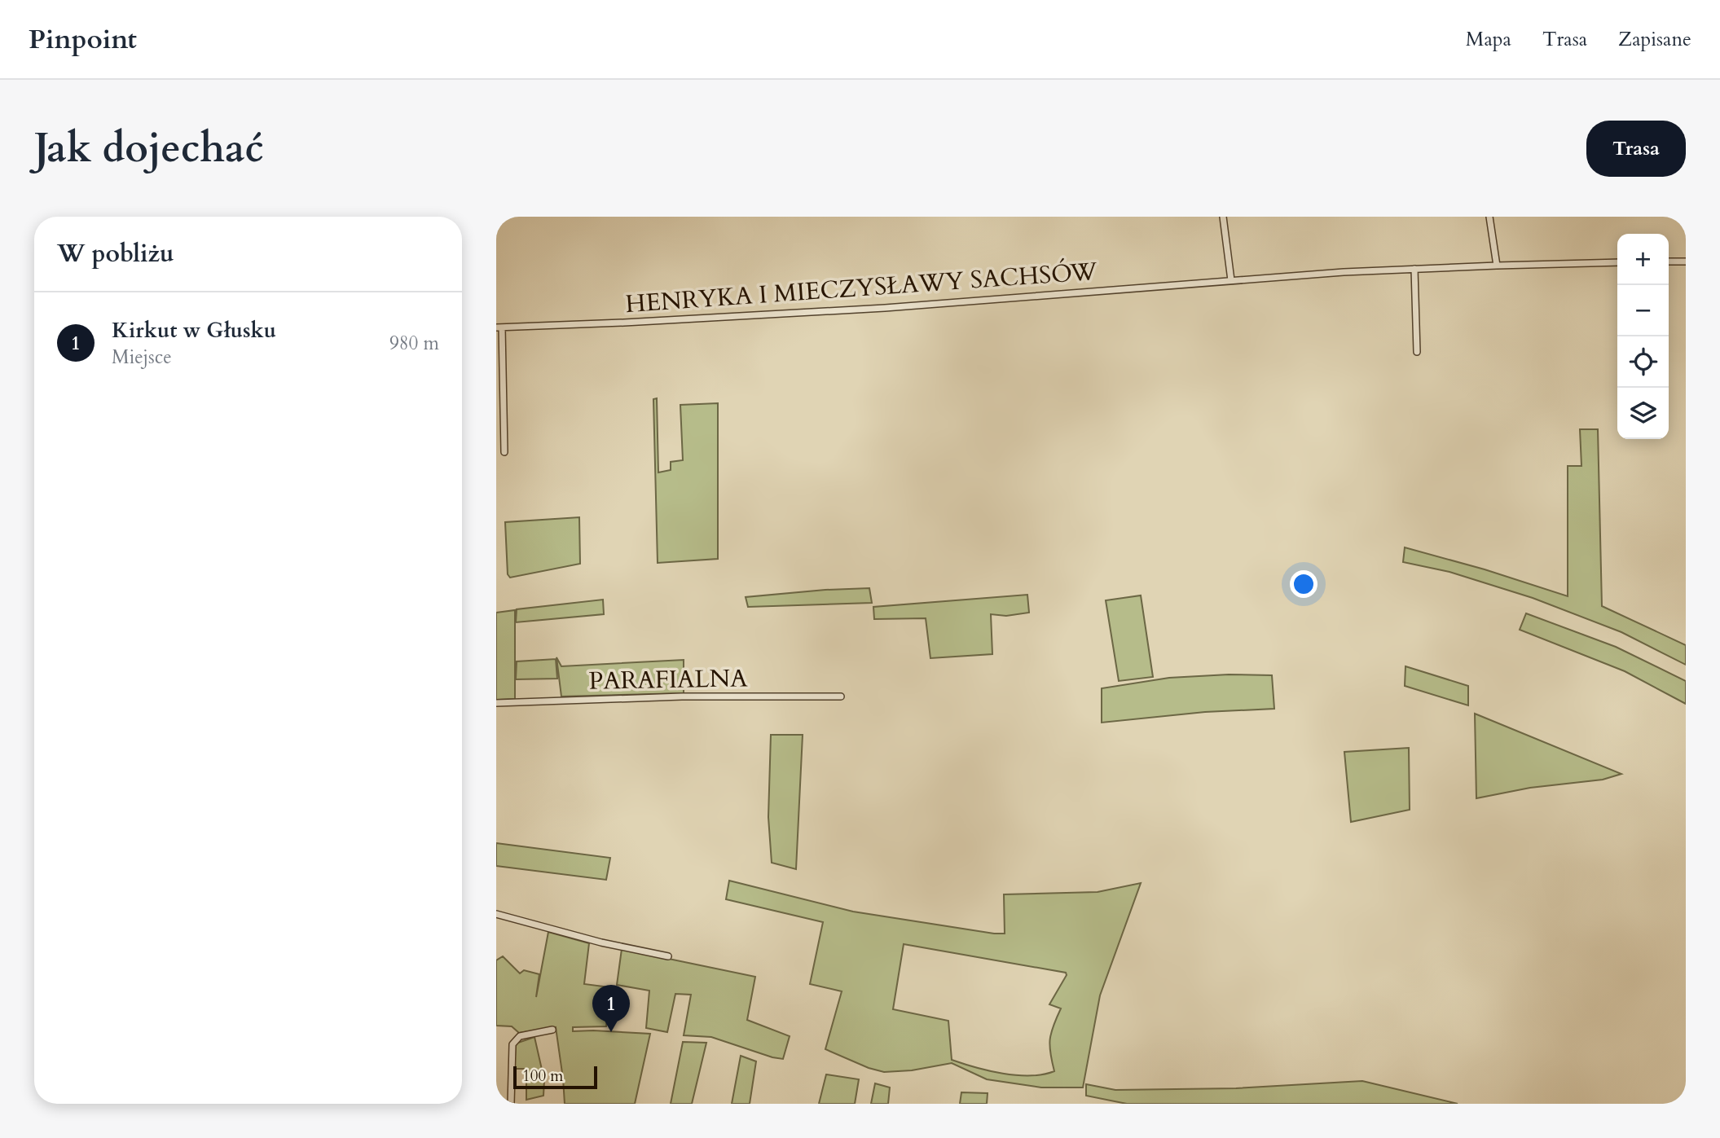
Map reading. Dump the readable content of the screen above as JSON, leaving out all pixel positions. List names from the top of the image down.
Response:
{
  "streets": {
    "street": ["HENRYKA I MIECZYSŁAWY SACHSÓW", "PARAFIALNA"]
  },
  "scale_bar": "100 m",
  "page": {
    "header": "Pinpoint",
    "nav": ["Mapa", "Trasa", "Zapisane"],
    "buttons": "Trasa",
    "title": "Jak dojechać",
    "heading": "W pobliżu",
    "map_buttons": ["+", "−"],
    "list": [
      {
        "mark": "1",
        "name": "Kirkut w Głusku",
        "note": "Miejsce",
        "value": "980 m"
      }
    ],
    "pins": "1",
    "scale": "100 m"
  }
}
